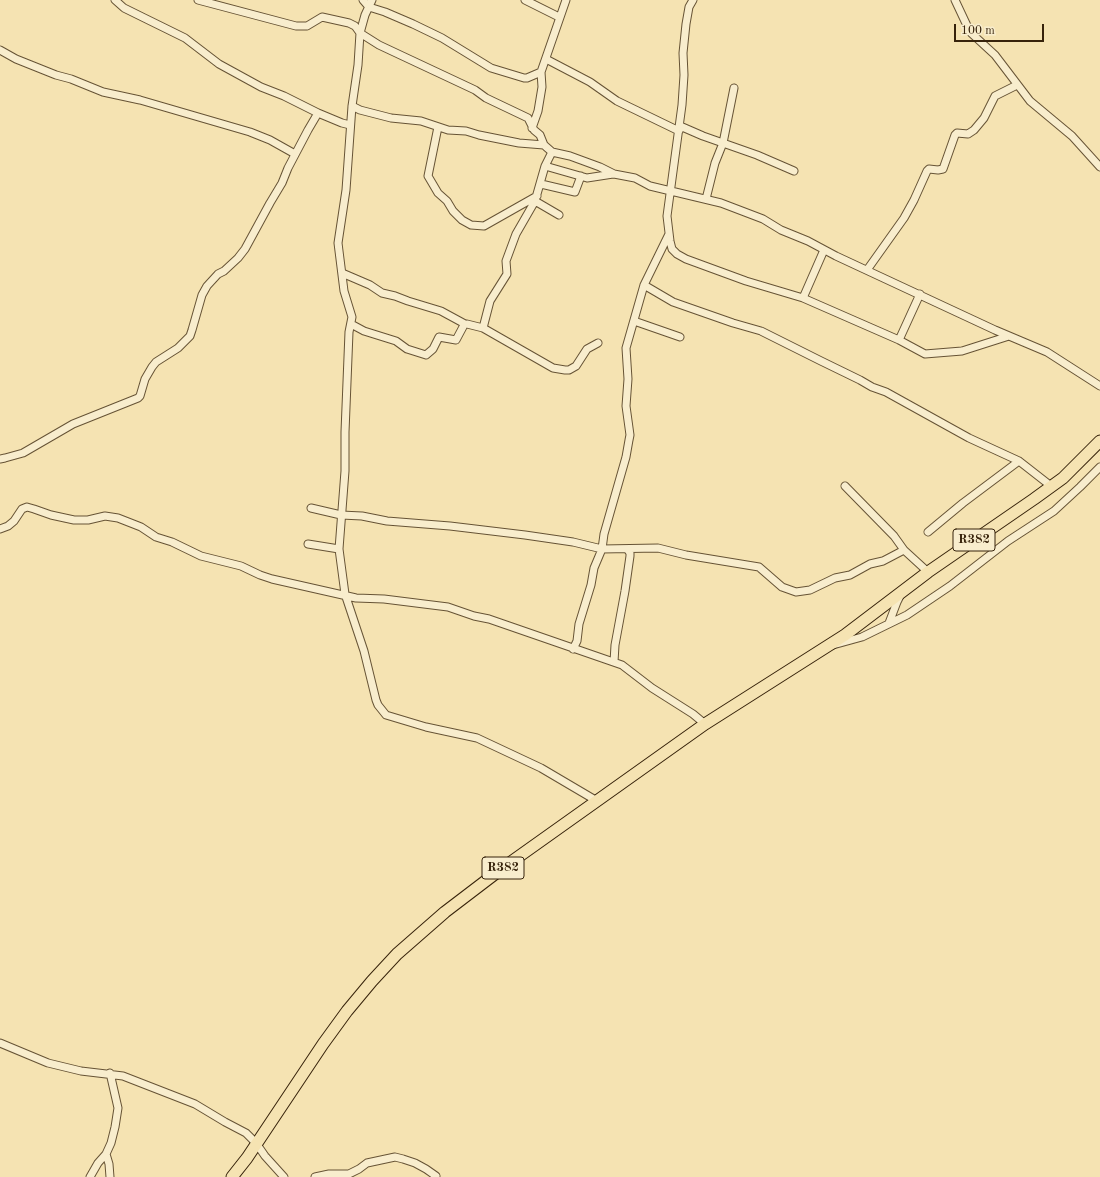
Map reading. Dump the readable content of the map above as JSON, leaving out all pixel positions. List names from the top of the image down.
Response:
{
  "streets": {
    "main road": ["R382"]
  },
  "scale_bar": "100 m"
}
